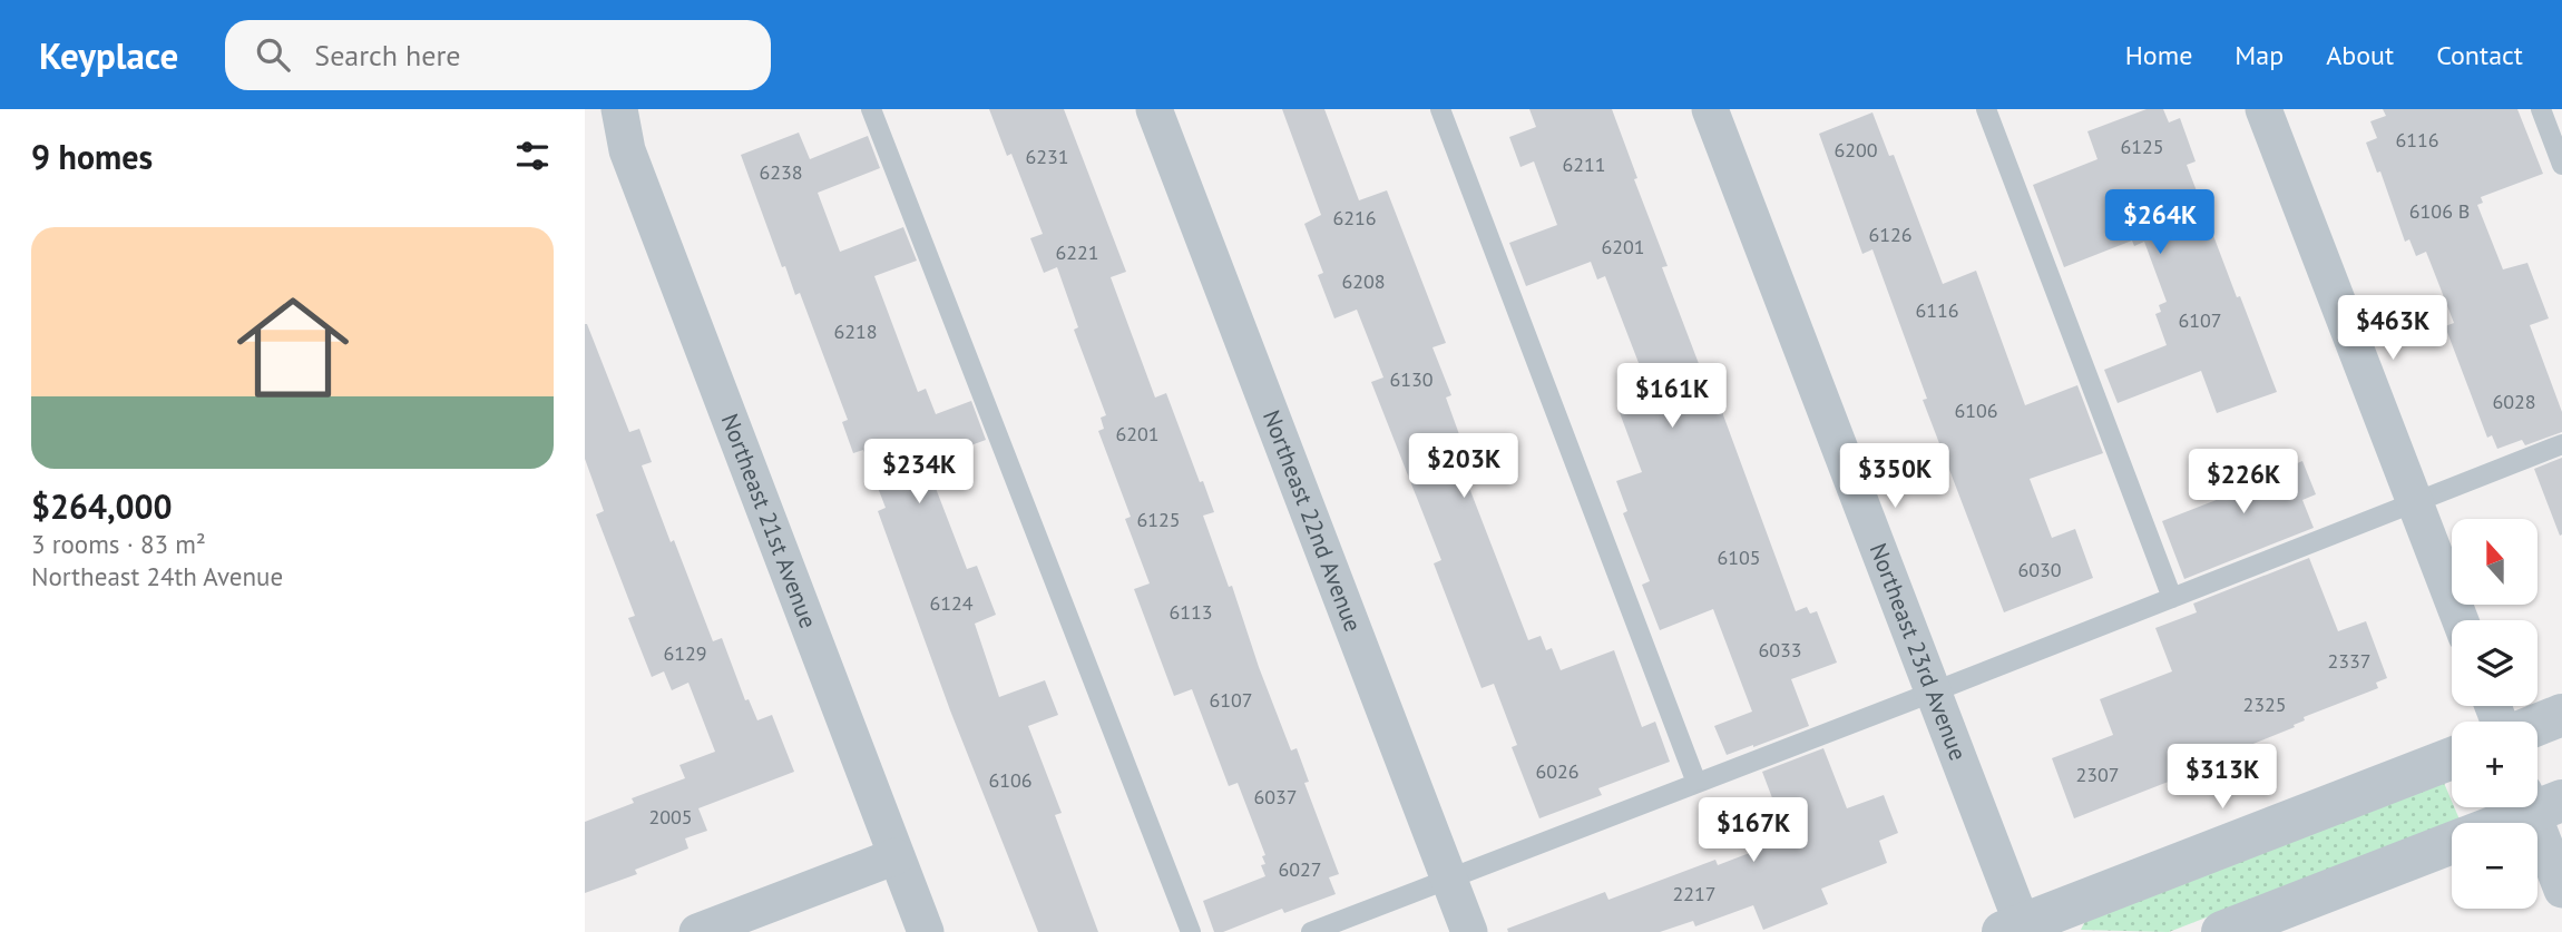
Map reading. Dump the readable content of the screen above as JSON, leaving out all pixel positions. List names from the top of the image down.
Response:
{
  "streets": {
    "street": ["Northeast 22nd Avenue", "Northeast 21st Avenue", "Northeast 23rd Avenue"]
  },
  "house_numbers": [
    "6116",
    "6125",
    "6200",
    "6231",
    "6211",
    "6238",
    "6106 B",
    "6216",
    "6126",
    "6201",
    "6221",
    "6208",
    "6116",
    "6107",
    "6218",
    "6130",
    "6028",
    "6106",
    "6201",
    "6125",
    "6105",
    "6030",
    "6124",
    "6113",
    "6033",
    "6129",
    "2337",
    "6107",
    "2325",
    "6026",
    "2307",
    "6106",
    "6037",
    "2005",
    "6027",
    "2217"
  ],
  "north": "top",
  "page": {
    "header": "Keyplace",
    "search": "Search here",
    "nav": [
      "Home",
      "Map",
      "About",
      "Contact"
    ],
    "heading": "9 homes",
    "price": [
      "$264K",
      "$463K",
      "$161K",
      "$203K",
      "$234K",
      "$350K",
      "$226K",
      "$313K",
      "$167K"
    ],
    "list": [
      {
        "name": "$264,000",
        "note": "3 rooms · 83 m² · Northeast 24th Avenue"
      }
    ],
    "map_buttons": ["+", "−"]
  }
}
